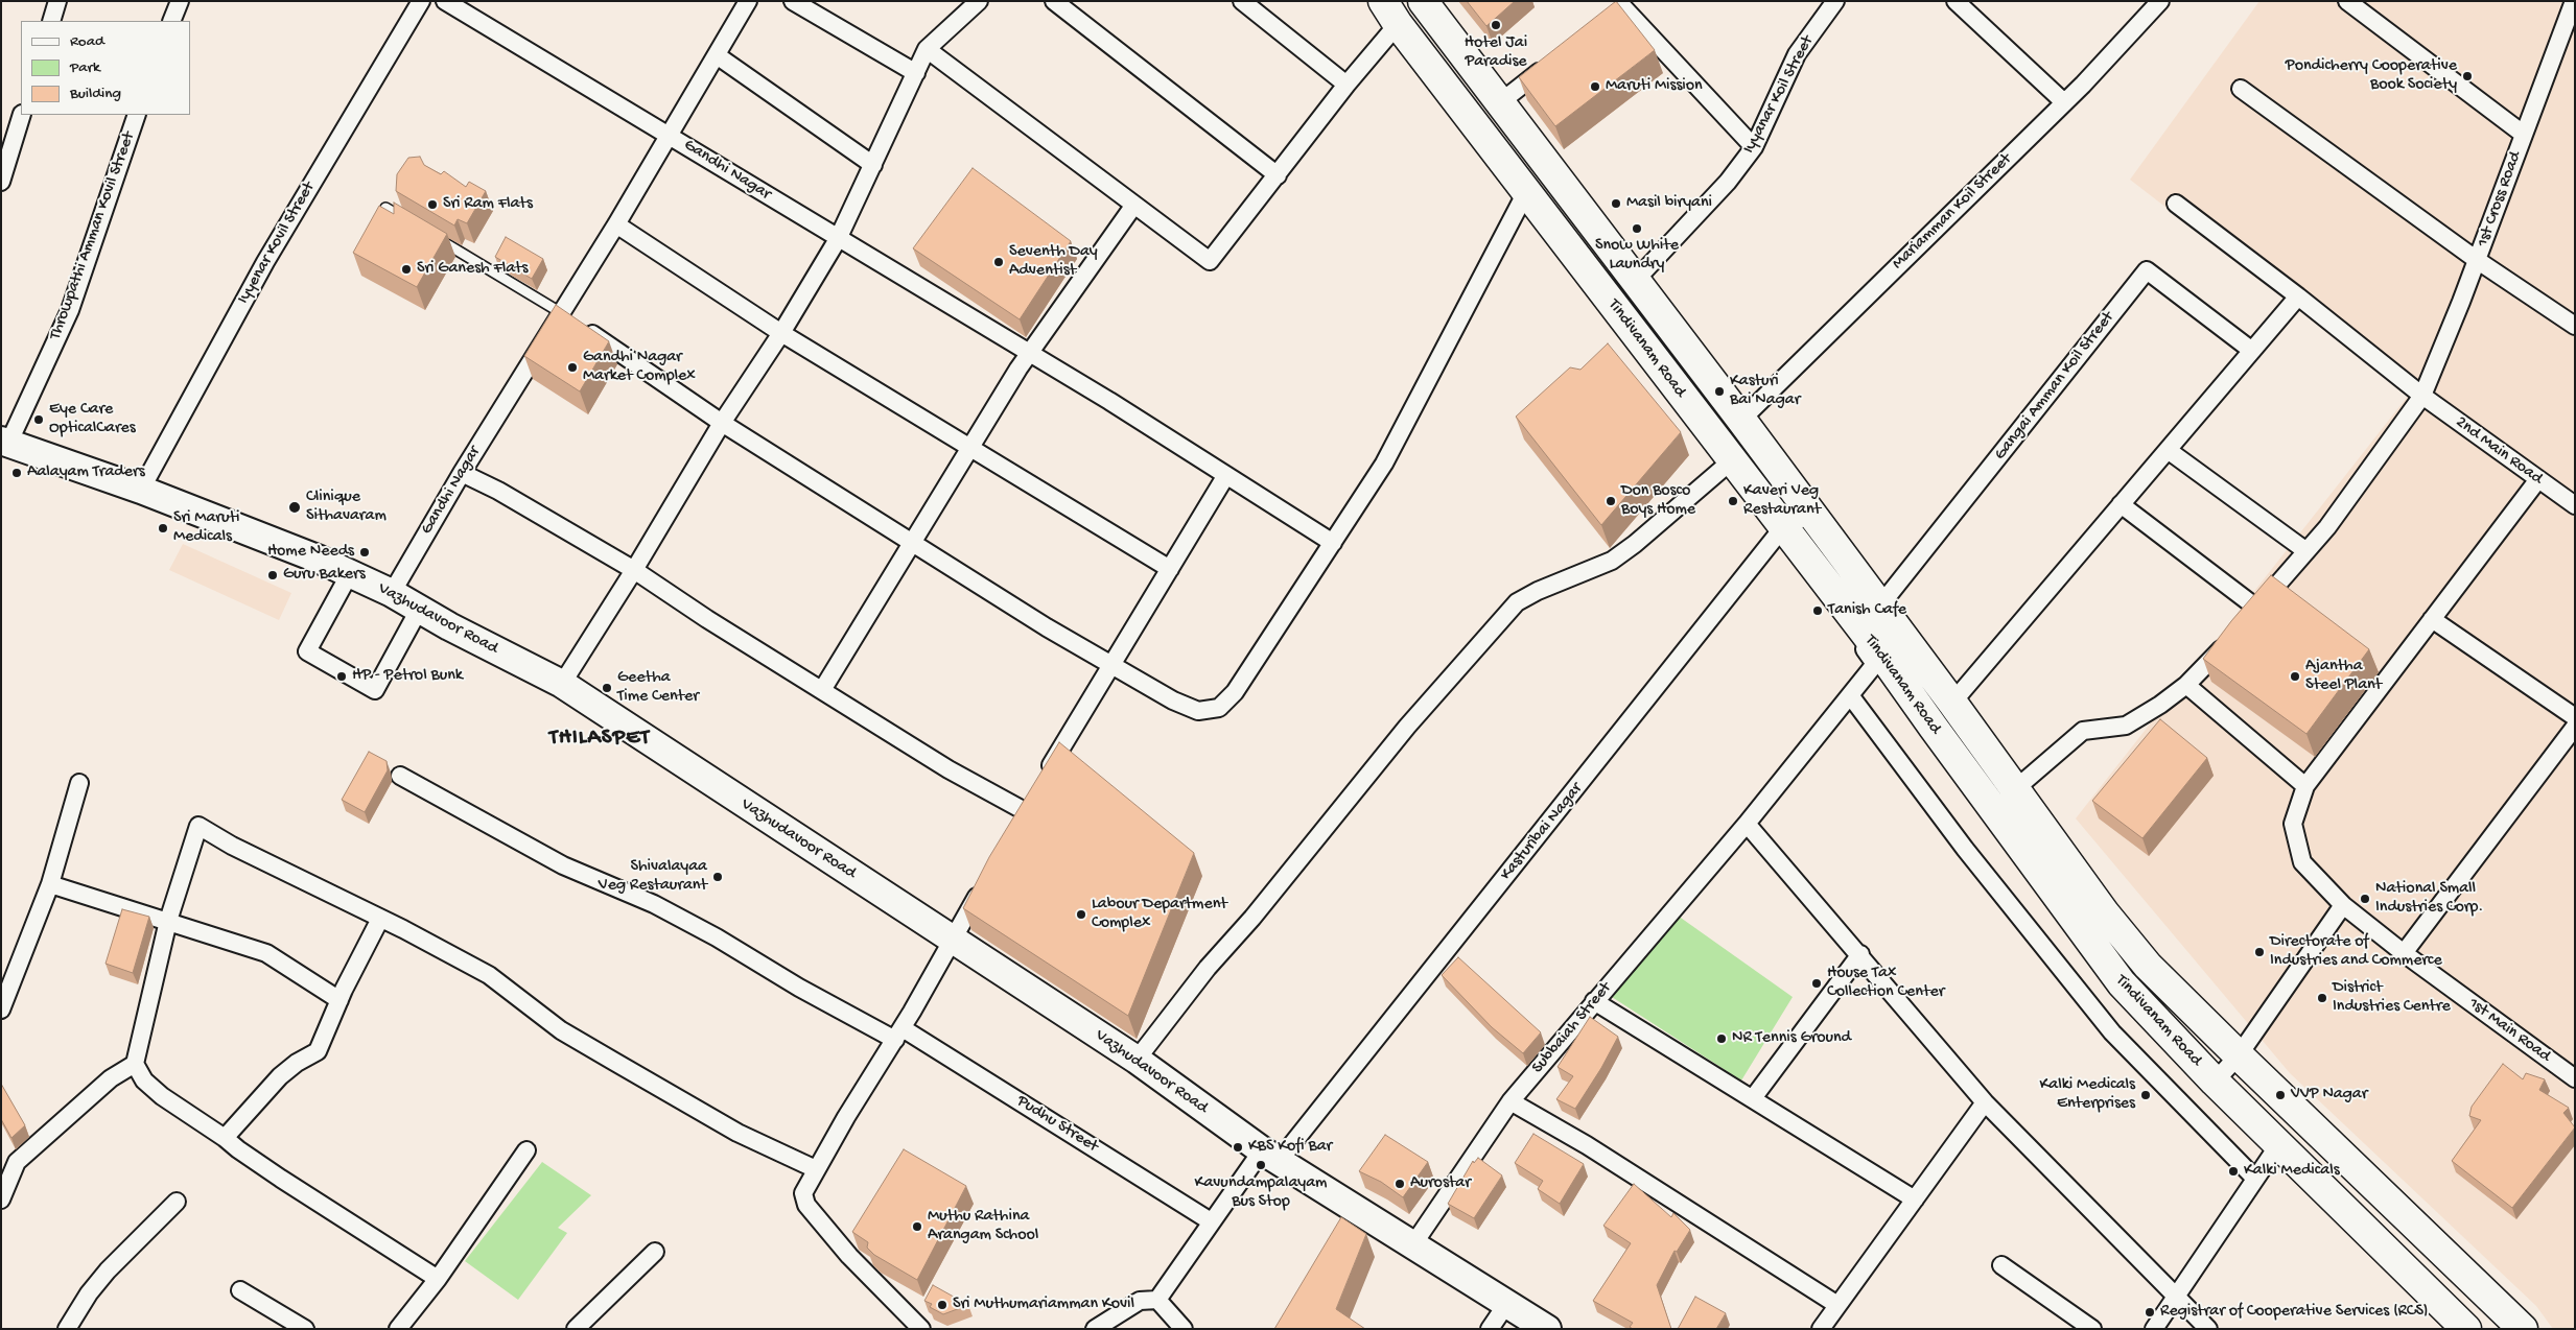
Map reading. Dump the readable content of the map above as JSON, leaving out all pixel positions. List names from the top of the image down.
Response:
{
  "streets": {
    "highway": ["Tindivanam Road"],
    "main road": ["Vazhudavoor Road"],
    "street": [
      "Iyyanar Koil Street",
      "Gandhi Nagar",
      "1st Cross Road",
      "Mariamman Koil Street",
      "Throwpathi Amman Kovil Street",
      "Iyyenar Kovil Street",
      "Gangai Amman Koil Street",
      "2nd Main Road",
      "Kasturibai Nagar",
      "Subbaiah Street",
      "1st Main Road",
      "Pudhu Street"
    ]
  },
  "crossings": [
    ["Gandhi Nagar", "Vazhudavoor Road"],
    ["1st Cross Road", "2nd Main Road"],
    ["Throwpathi Amman Kovil Street", "Vazhudavoor Road"],
    ["Iyyenar Kovil Street", "Vazhudavoor Road"],
    ["Tindivanam Road", "Kasturibai Nagar"],
    ["Tindivanam Road", "Subbaiah Street"],
    ["2nd Main Road", "1st Main Road"],
    ["Vazhudavoor Road", "Kasturibai Nagar"],
    ["Vazhudavoor Road", "Subbaiah Street"],
    ["Kasturibai Nagar", "Subbaiah Street"],
    ["Kasturibai Nagar", "Pudhu Street"]
  ],
  "districts": ["THILASPET"],
  "places": [
    "Hotel Jai Paradise",
    "Pondicherry Cooperative Book Society",
    "Maruti Mission",
    "Masil biryani",
    "Sri Ram Flats",
    "Snow White Laundry",
    "Seventh Day Adventist",
    "Sri Ganesh Flats",
    "Gandhi Nagar Market Complex",
    "Kasturi Bai Nagar",
    "Eye Care OpticalCares",
    "Aalayam Traders",
    "Don Bosco Boys Home",
    "Kaveri Veg Restaurant",
    "Clinique Sithavaram",
    "Sri Maruti Medicals",
    "Home Needs",
    "Guru Bakers",
    "Tanish Cafe",
    "HP - Petrol Bunk",
    "Ajantha Steel Plant",
    "Geetha Time Center",
    "Shivalayaa Veg Restaurant",
    "National Small Industries Corp.",
    "Labour Department Complex",
    "Directorate of Industries and Commerce",
    "House Tax Collection Center",
    "District Industries Centre",
    "NR Tennis Ground",
    "Kalki Medicals Enterprises",
    "VVP Nagar",
    "KBS Kofi Bar",
    "Kavundampalayam Bus Stop",
    "Kalki Medicals",
    "Aurostar",
    "Muthu Rathina Arangam School",
    "Sri Muthumariamman Kovil",
    "Registrar of Cooperative Services (RCS)"
  ],
  "legend": ["Road", "Park", "Building"]
}
